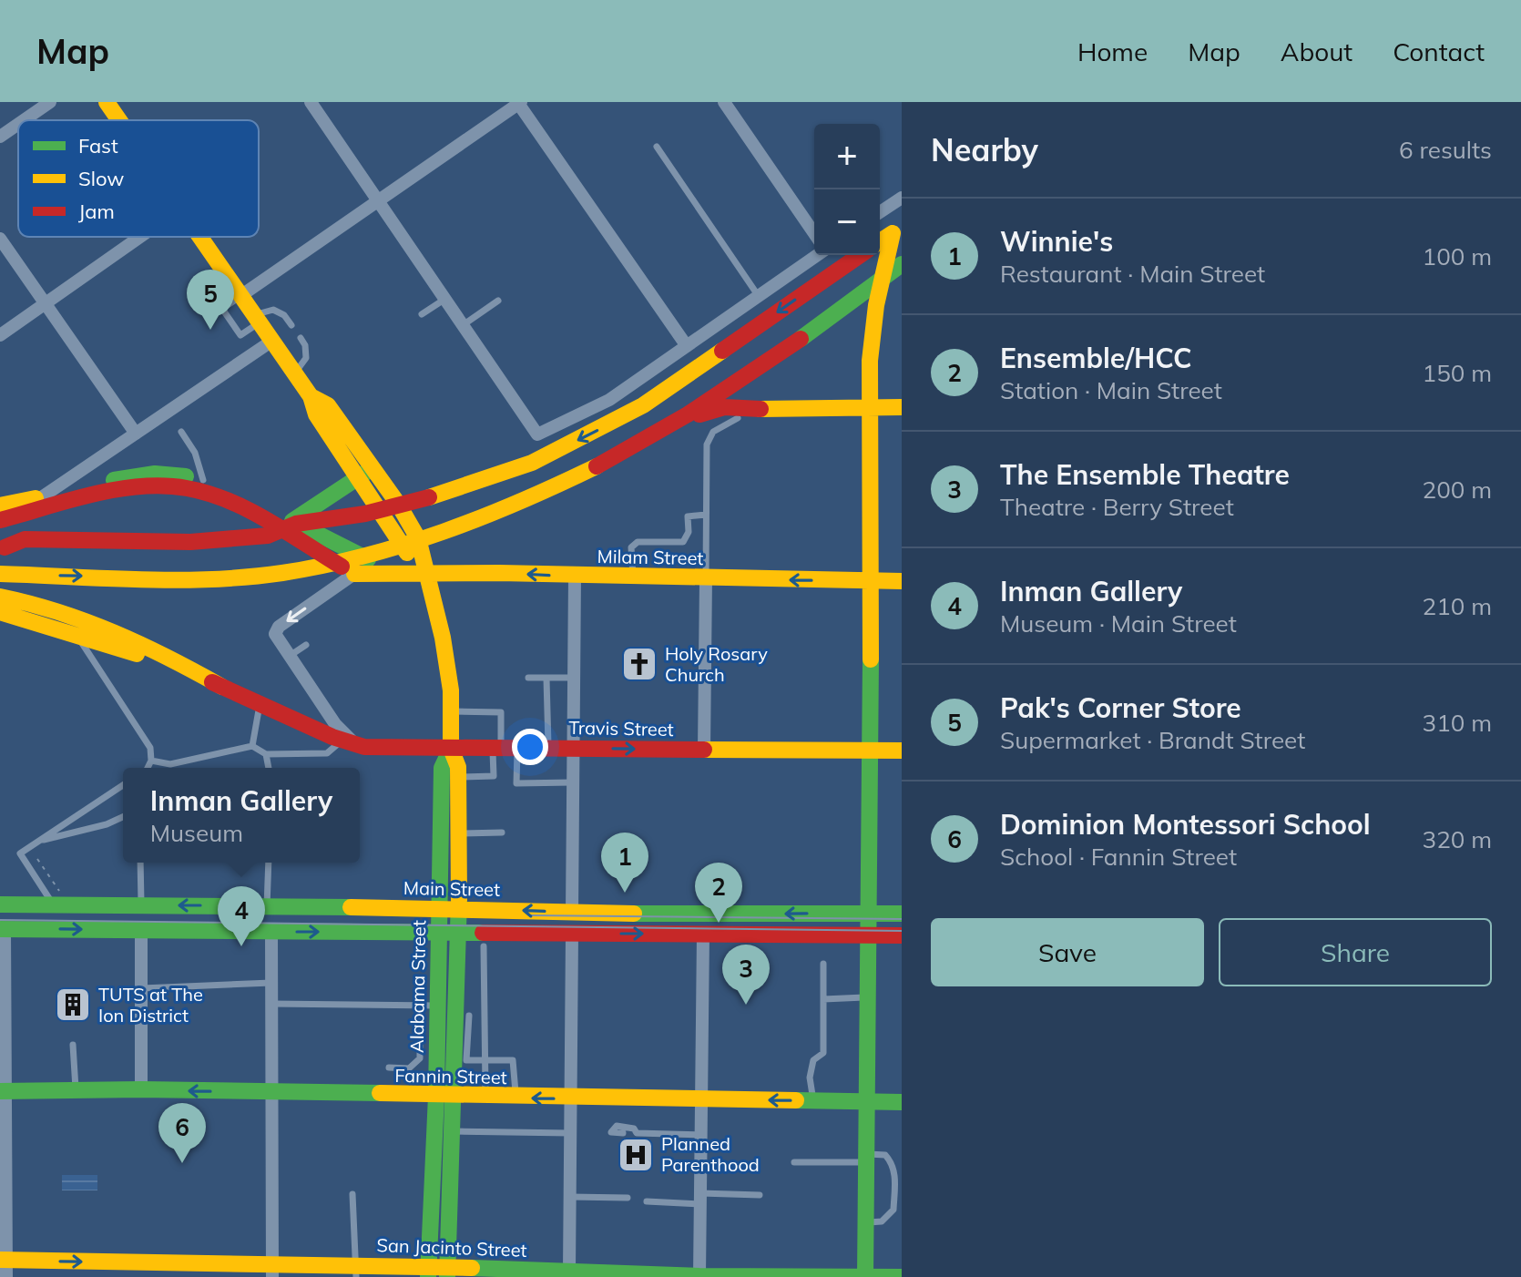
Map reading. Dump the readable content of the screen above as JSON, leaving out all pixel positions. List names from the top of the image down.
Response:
{
  "streets": {
    "main road": [
      "Milam Street",
      "Travis Street",
      "Main Street",
      "Alabama Street",
      "Fannin Street",
      "San Jacinto Street"
    ]
  },
  "crossings": [
    ["Travis Street", "Alabama Street"],
    ["Main Street", "Alabama Street"],
    ["Alabama Street", "Fannin Street"],
    ["Alabama Street", "San Jacinto Street"]
  ],
  "places": {
    "church": ["Holy Rosary Church"],
    "building": ["TUTS at The Ion District"],
    "hospital": ["Planned Parenthood"]
  },
  "legend": ["Fast", "Slow", "Jam"],
  "page": {
    "header": "Map",
    "nav": [
      "Home",
      "Map",
      "About",
      "Contact"
    ],
    "heading": ["Nearby", "6 results"],
    "map_buttons": ["+", "−"],
    "list": [
      {
        "mark": "1",
        "name": "Winnie's",
        "note": "Restaurant · Main Street",
        "value": "100 m"
      },
      {
        "mark": "2",
        "name": "Ensemble/HCC",
        "note": "Station · Main Street",
        "value": "150 m"
      },
      {
        "mark": "3",
        "name": "The Ensemble Theatre",
        "note": "Theatre · Berry Street",
        "value": "200 m"
      },
      {
        "mark": "4",
        "name": "Inman Gallery",
        "note": "Museum · Main Street",
        "value": "210 m"
      },
      {
        "mark": "5",
        "name": "Pak's Corner Store",
        "note": "Supermarket · Brandt Street",
        "value": "310 m"
      },
      {
        "mark": "6",
        "name": "Dominion Montessori School",
        "note": "School · Fannin Street",
        "value": "320 m"
      }
    ],
    "pins": [
      "5",
      "1",
      "2",
      "4",
      "3",
      "6"
    ],
    "popup": ["Inman Gallery", "Museum"],
    "buttons": ["Save", "Share"]
  }
}
